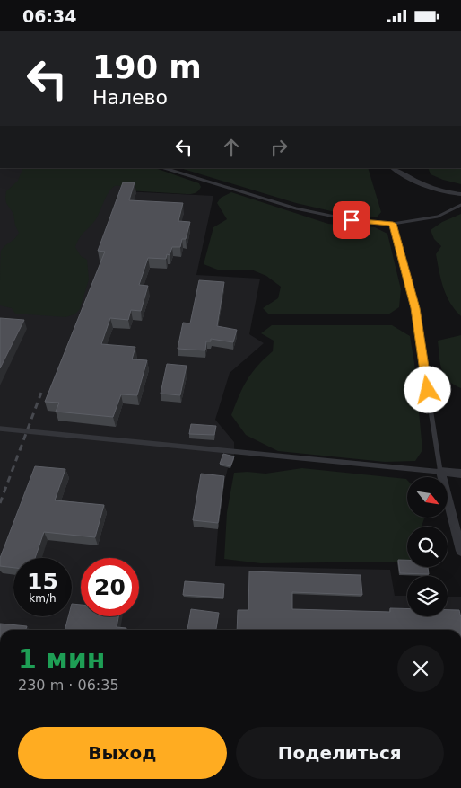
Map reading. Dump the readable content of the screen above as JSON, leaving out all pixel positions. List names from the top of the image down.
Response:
{
  "north": "bottom right",
  "page": {
    "status": "06:34",
    "turn": ["190 m", "Налево"],
    "speed": "15 km/h",
    "limit": "20",
    "heading": ["1 мин", "230 m · 06:35"],
    "buttons": ["Выход", "Поделиться"]
  }
}
